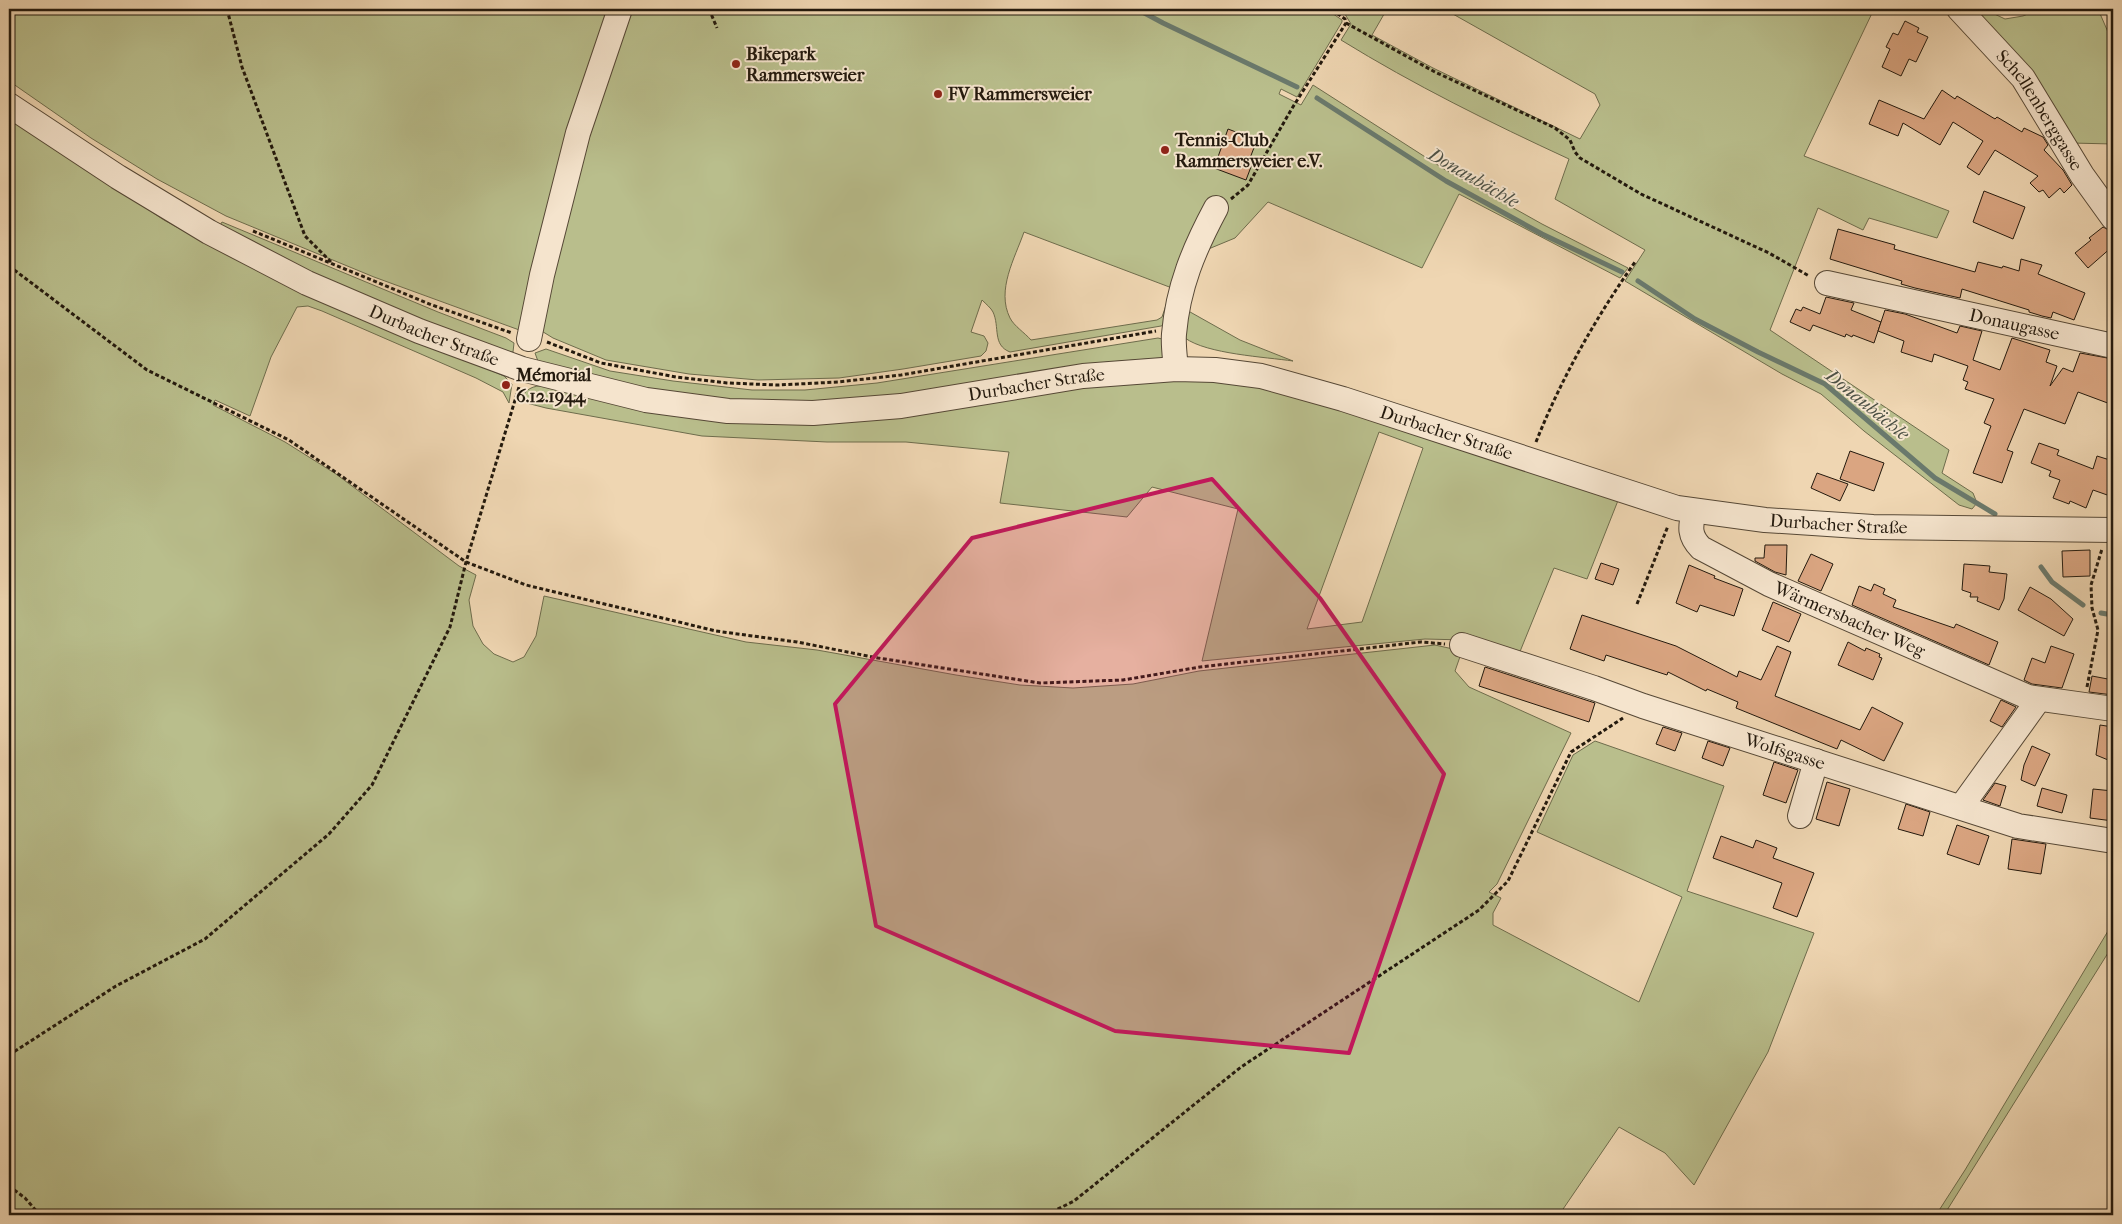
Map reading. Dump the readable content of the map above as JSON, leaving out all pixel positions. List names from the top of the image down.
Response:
{
  "streets": {
    "street": [
      "Schellenberggasse",
      "Donaugasse",
      "Durbacher Straße",
      "Wärmersbacher Weg",
      "Wolfsgasse"
    ]
  },
  "crossings": [
    ["Durbacher Straße", "Wärmersbacher Weg"]
  ],
  "water": ["Donaubächle"],
  "places": [
    "Bikepark Rammersweier",
    "FV Rammersweier",
    "Tennis-Club Rammersweier e.V.",
    "Mémorial 6.12.1944"
  ]
}
